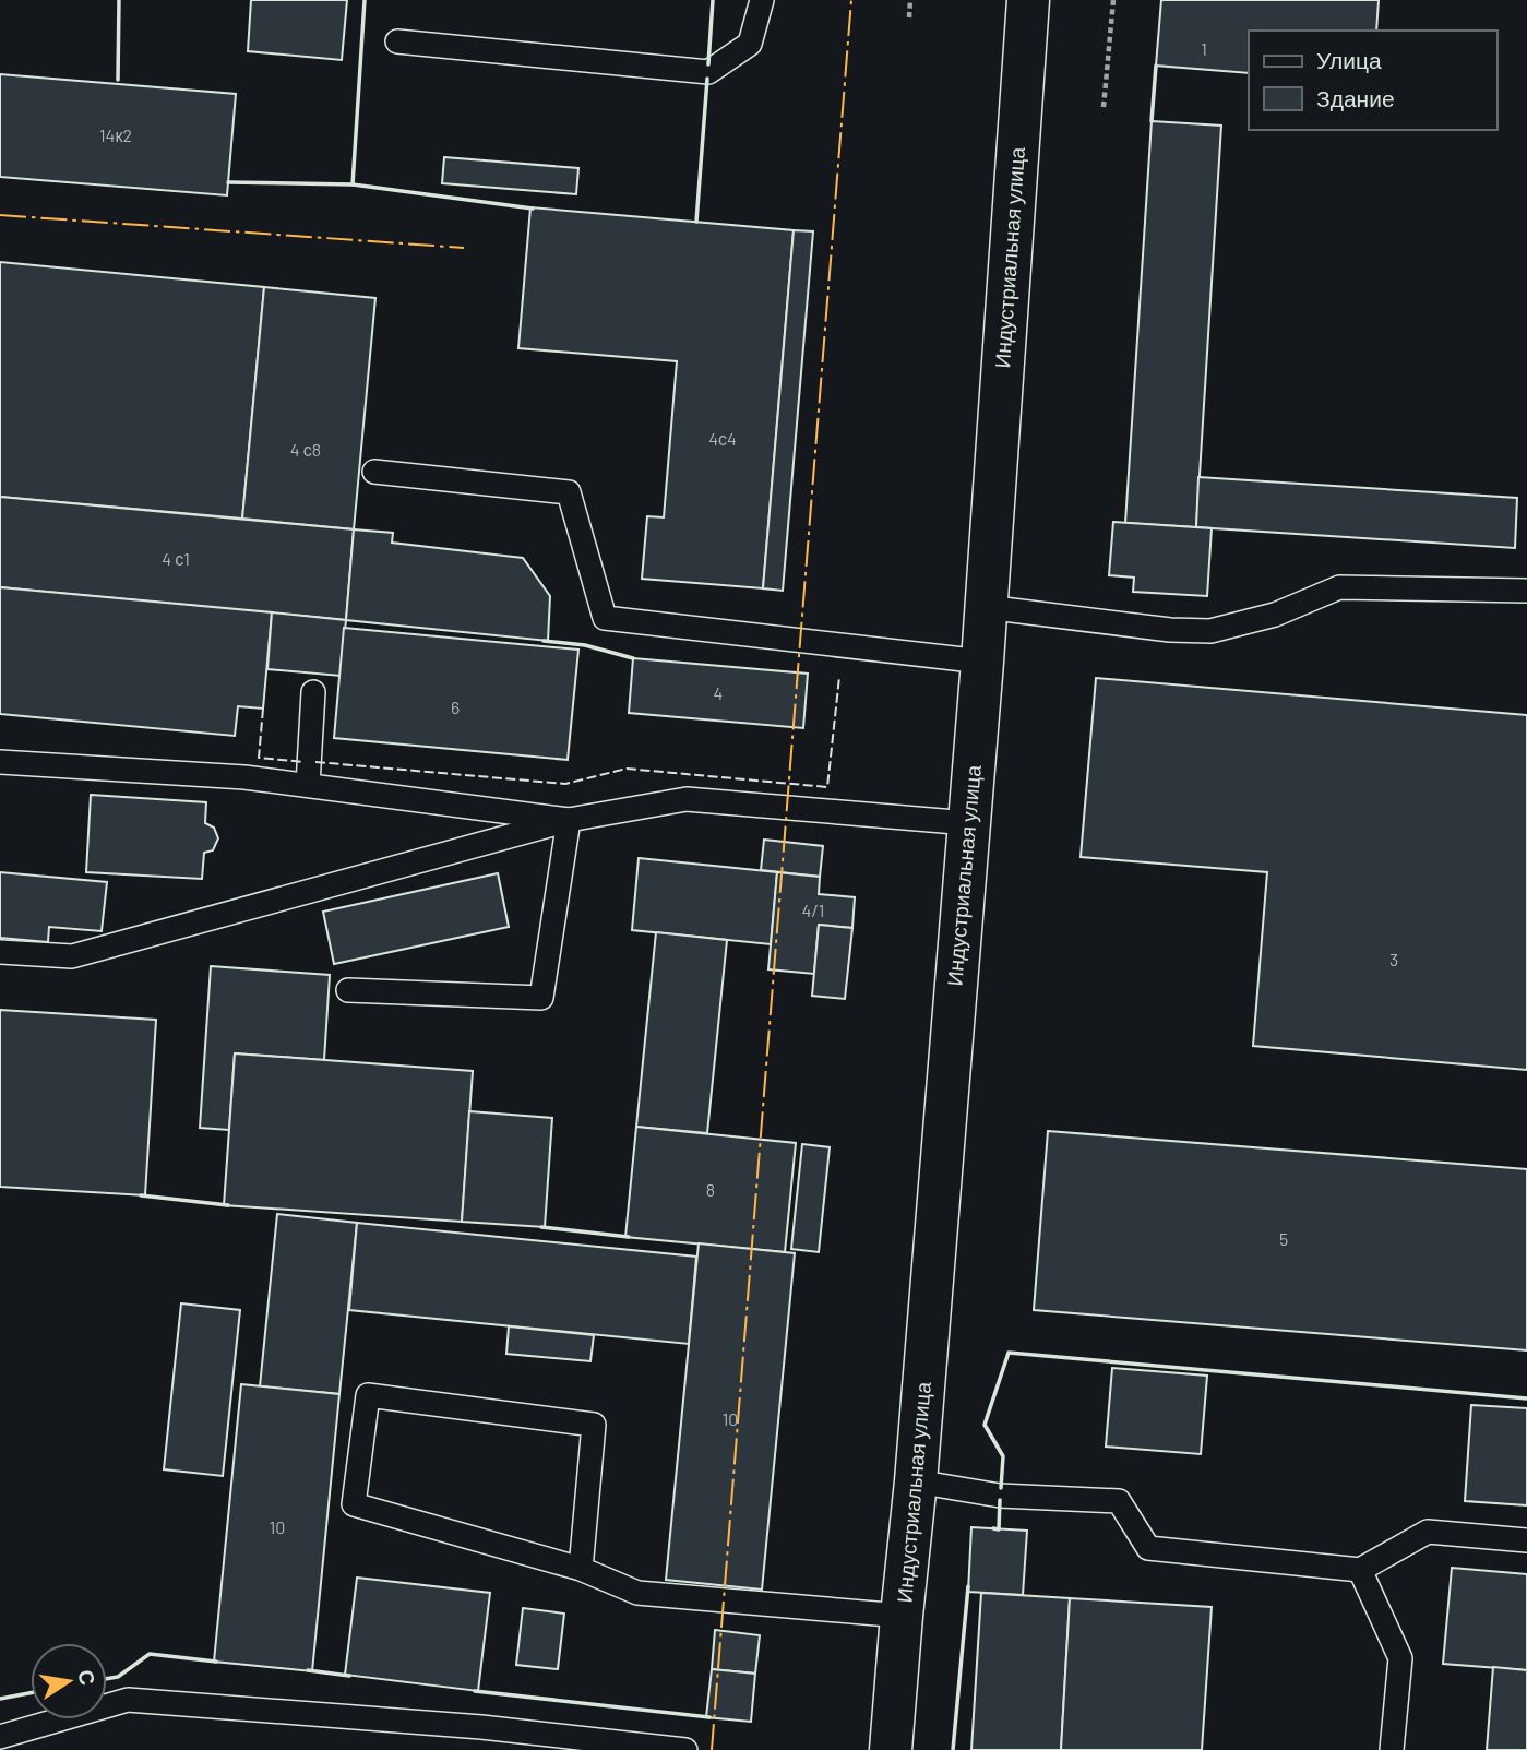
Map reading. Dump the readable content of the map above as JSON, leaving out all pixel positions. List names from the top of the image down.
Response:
{
  "streets": {
    "main road": ["Индустриальная улица"]
  },
  "house_numbers": [
    "1",
    "14к2",
    "4с4",
    "4 с8",
    "4 с1",
    "4",
    "6",
    "4/1",
    "3",
    "8",
    "5",
    "10",
    "10"
  ],
  "legend": ["Улица", "Здание"],
  "north": "right"
}
